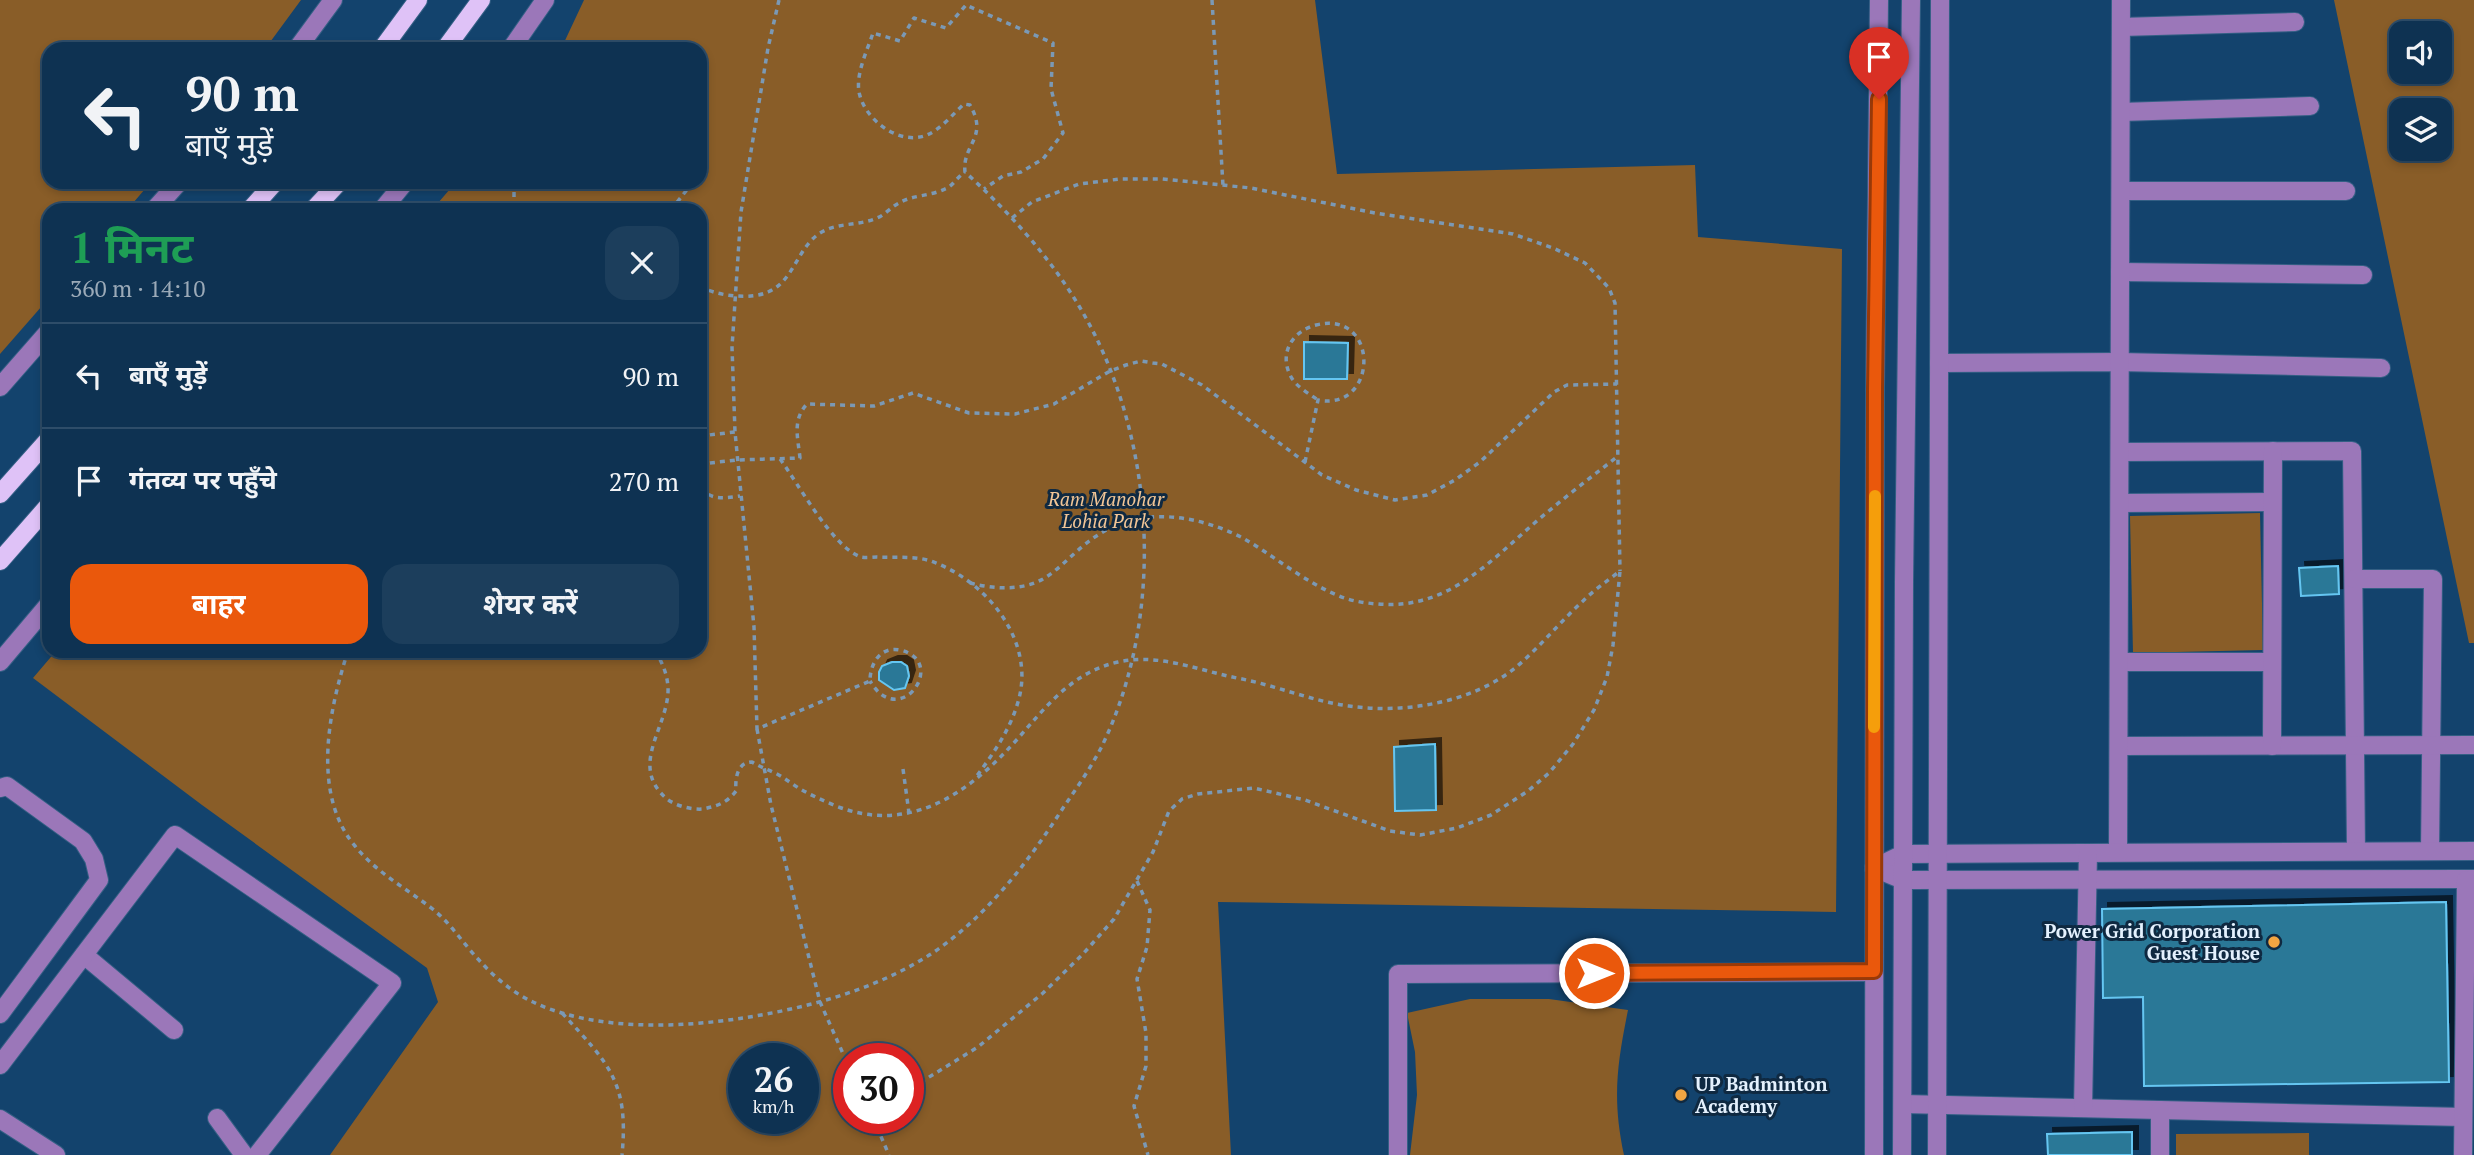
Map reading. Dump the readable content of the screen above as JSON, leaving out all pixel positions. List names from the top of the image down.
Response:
{
  "parks": ["Ram Manohar Lohia Park"],
  "places": ["Power Grid Corporation Guest House", "UP Badminton Academy"],
  "page": {
    "turn": ["90 m", "बाएँ मुड़ें"],
    "heading": ["1 मिनट", "360 m · 14:10"],
    "list": [
      {
        "name": "बाएँ मुड़ें",
        "value": "90 m"
      },
      {
        "name": "गंतव्य पर पहुँचे",
        "value": "270 m"
      }
    ],
    "buttons": ["बाहर", "शेयर करें"],
    "speed": "26 km/h",
    "limit": "30"
  }
}
